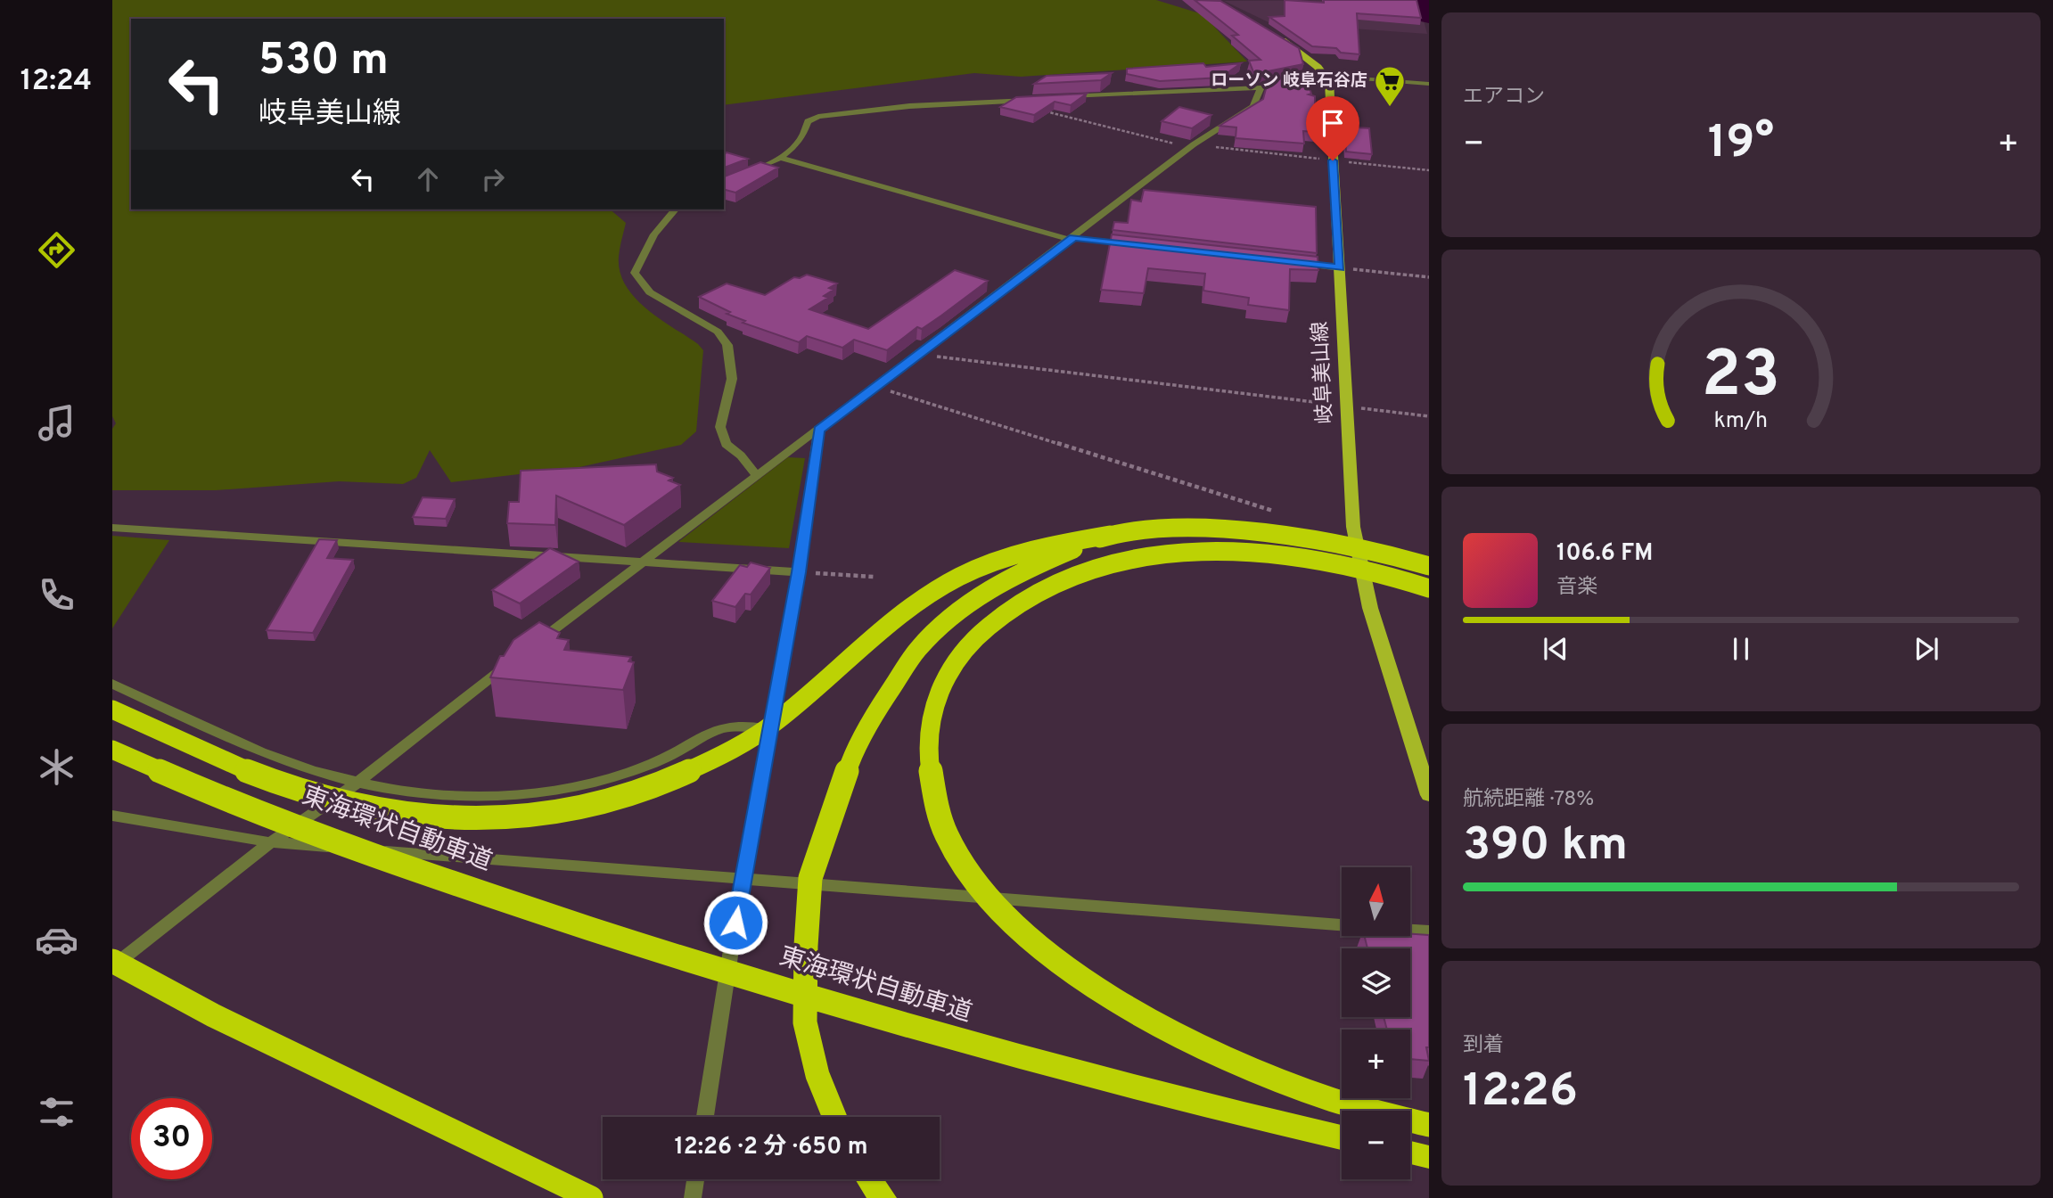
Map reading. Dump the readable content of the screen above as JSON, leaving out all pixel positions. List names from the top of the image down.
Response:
{
  "streets": {
    "highway": ["東海環状自動車道"],
    "main road": ["岐阜美山線"]
  },
  "places": {
    "supermarket": ["ローソン 岐阜石谷店"]
  },
  "north": "top",
  "page": {
    "tabs": "12:24",
    "tile": [
      "エアコン",
      ["航続距離 · 78%", "390 km"],
      ["到着", "12:26"]
    ],
    "turn": ["530 m", "岐阜美山線"],
    "heat": ["−", "19°", "+"],
    "song": ["106.6 FM", "音楽"],
    "map_buttons": ["+", "−"],
    "limit": "30",
    "trip": "12:26 · 2 分 · 650 m",
    "gauge": ["23", "km/h"]
  }
}
